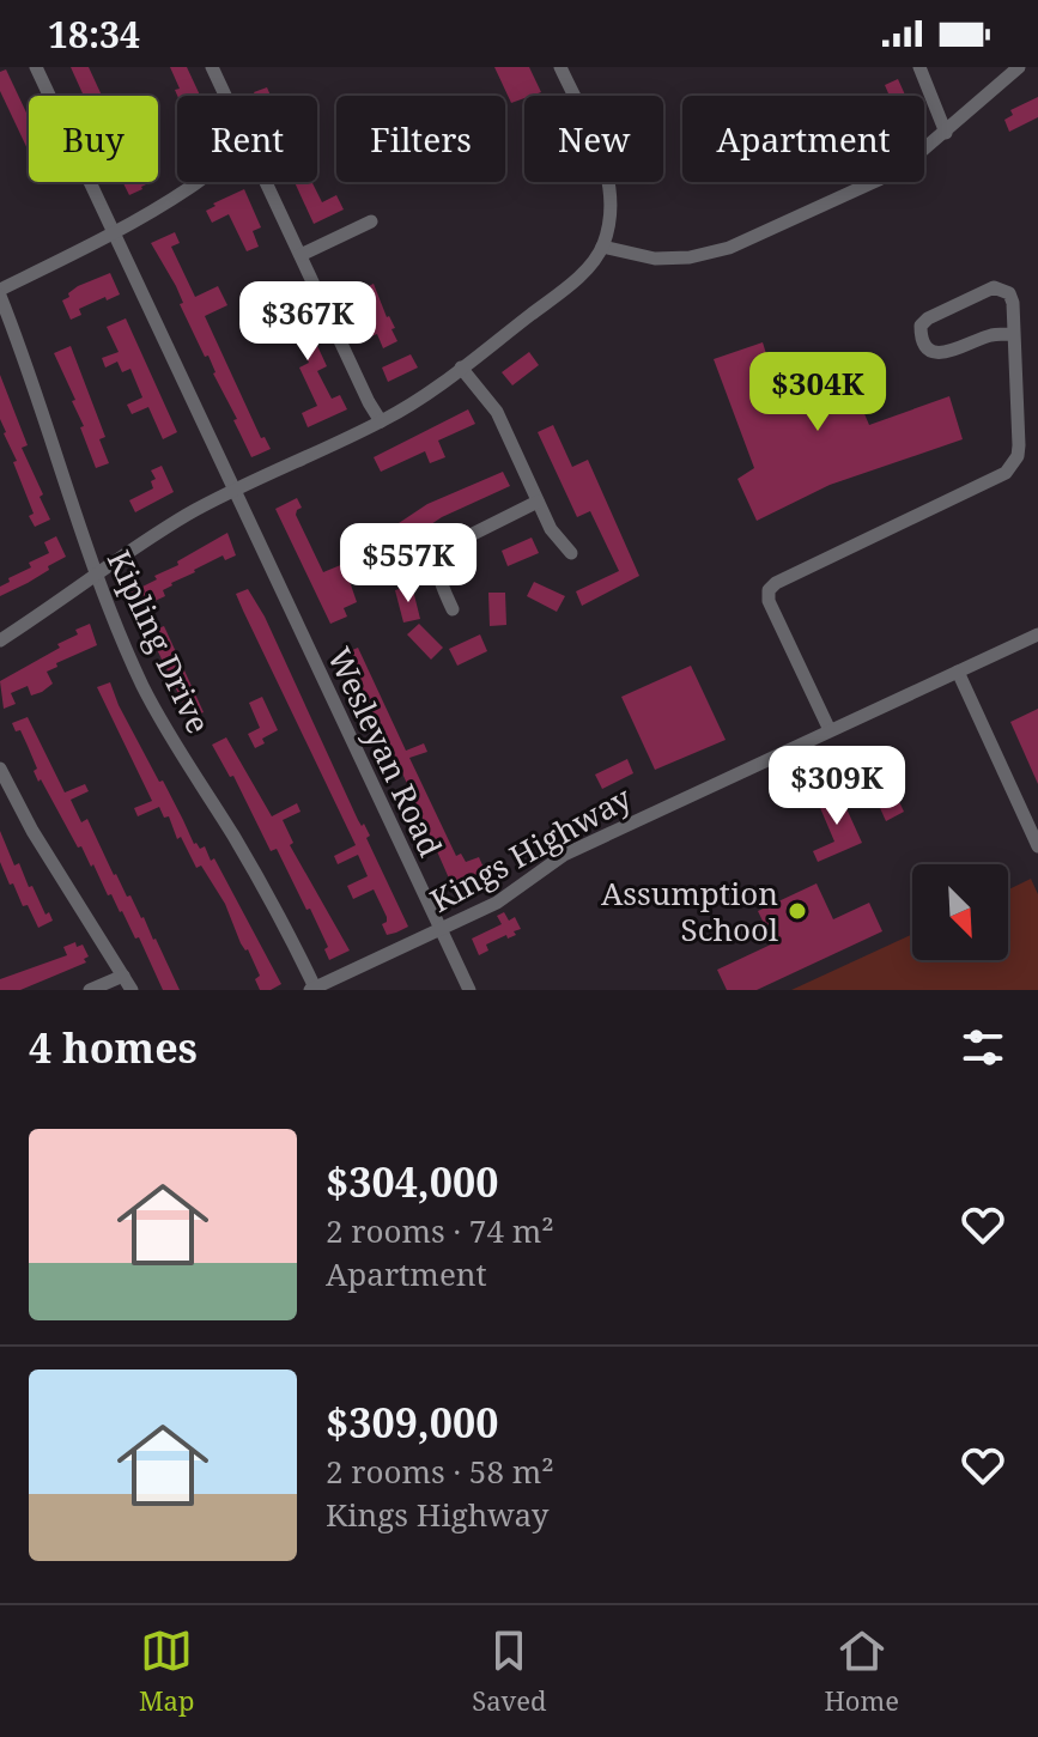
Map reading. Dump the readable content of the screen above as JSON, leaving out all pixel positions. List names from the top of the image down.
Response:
{
  "streets": {
    "street": ["Kipling Drive", "Wesleyan Road", "Kings Highway"]
  },
  "crossings": [
    ["Kipling Drive", "Kings Highway"],
    ["Wesleyan Road", "Kings Highway"]
  ],
  "places": ["Assumption School"],
  "north": "bottom right",
  "page": {
    "status": "18:34",
    "chip": [
      "Buy",
      "Rent",
      "Filters",
      "New",
      "Apartment"
    ],
    "price": [
      "$367K",
      "$304K",
      "$557K",
      "$309K"
    ],
    "heading": "4 homes",
    "list": [
      {
        "name": "$304,000",
        "note": "2 rooms · 74 m² · Apartment"
      },
      {
        "name": "$309,000",
        "note": "2 rooms · 58 m² · Kings Highway"
      }
    ],
    "tabs": ["Map", "Saved", "Home"]
  }
}
